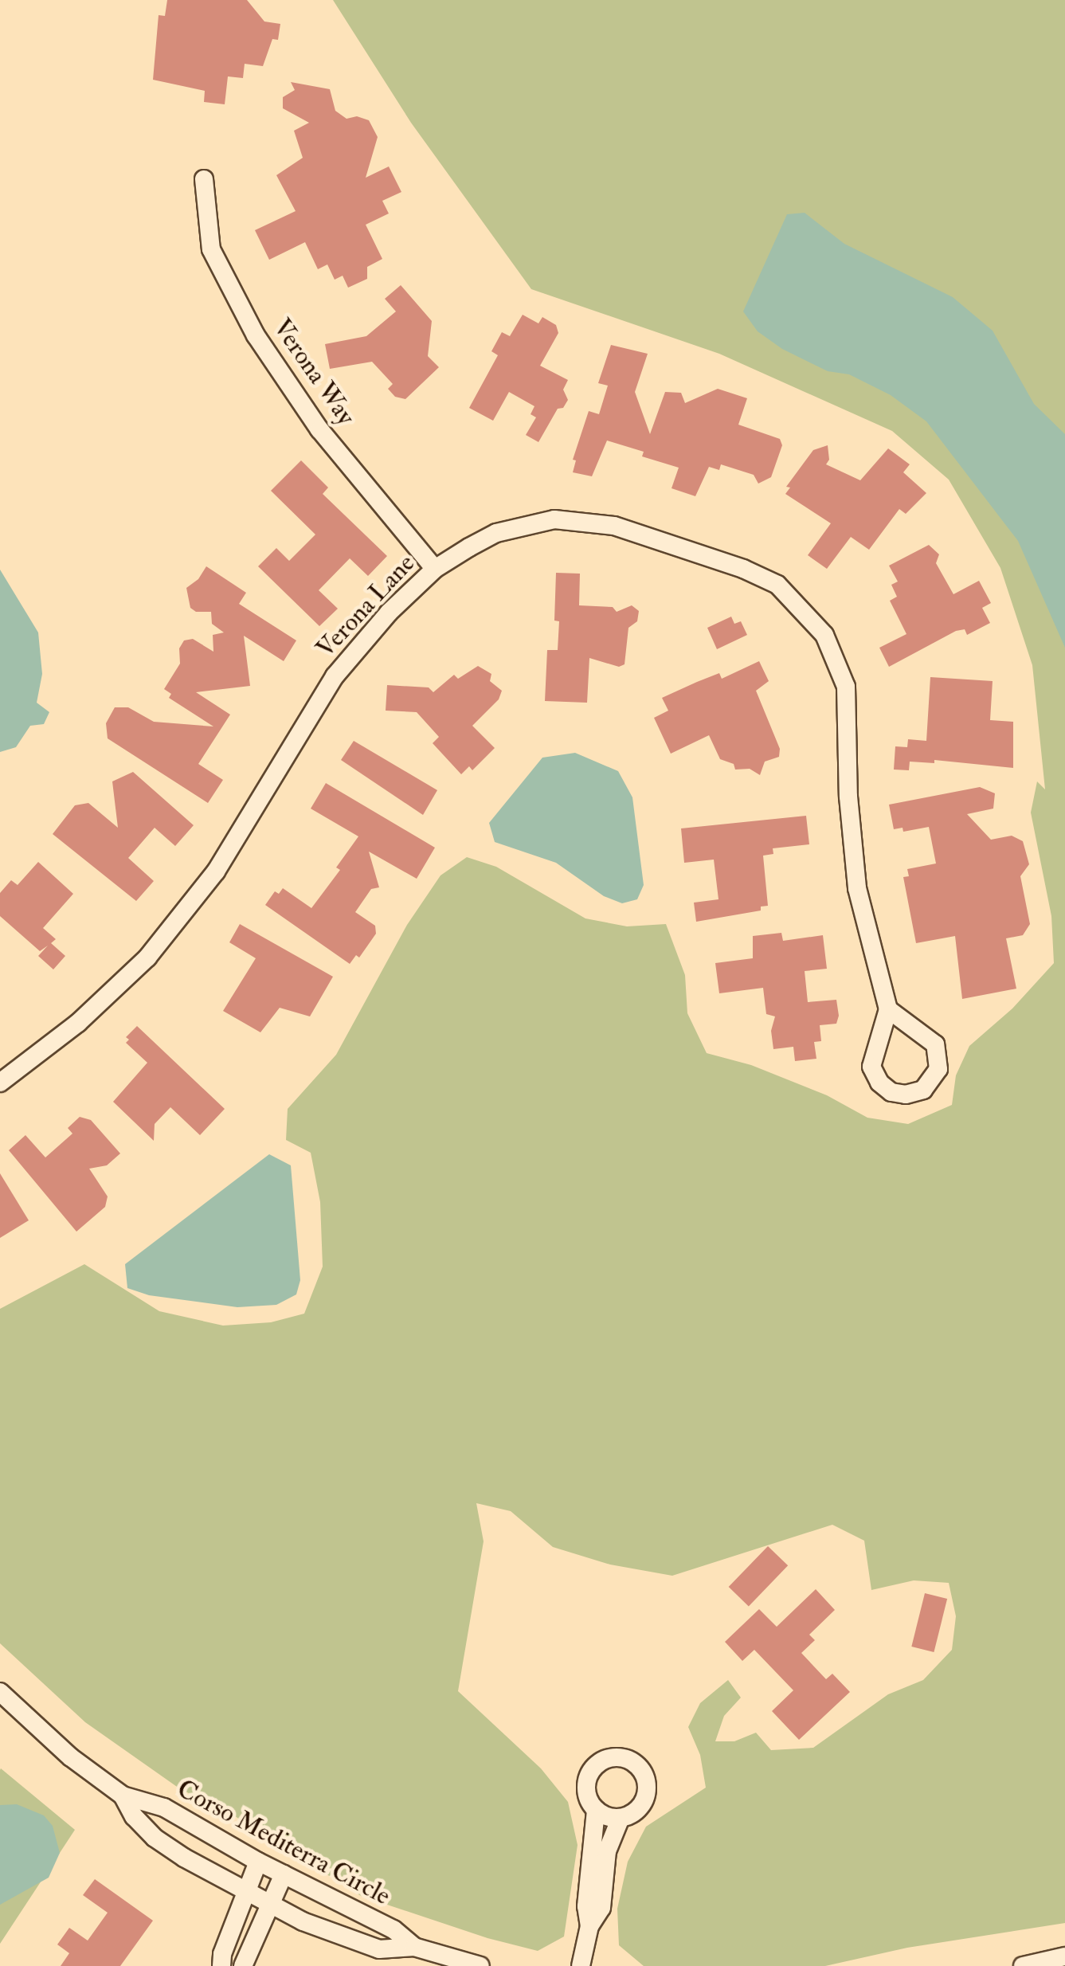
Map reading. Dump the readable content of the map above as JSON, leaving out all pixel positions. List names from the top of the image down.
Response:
{
  "streets": {
    "street": ["Verona Way", "Verona Lane", "Corso Mediterra Circle"]
  },
  "crossings": [
    ["Verona Way", "Verona Lane"]
  ]
}
